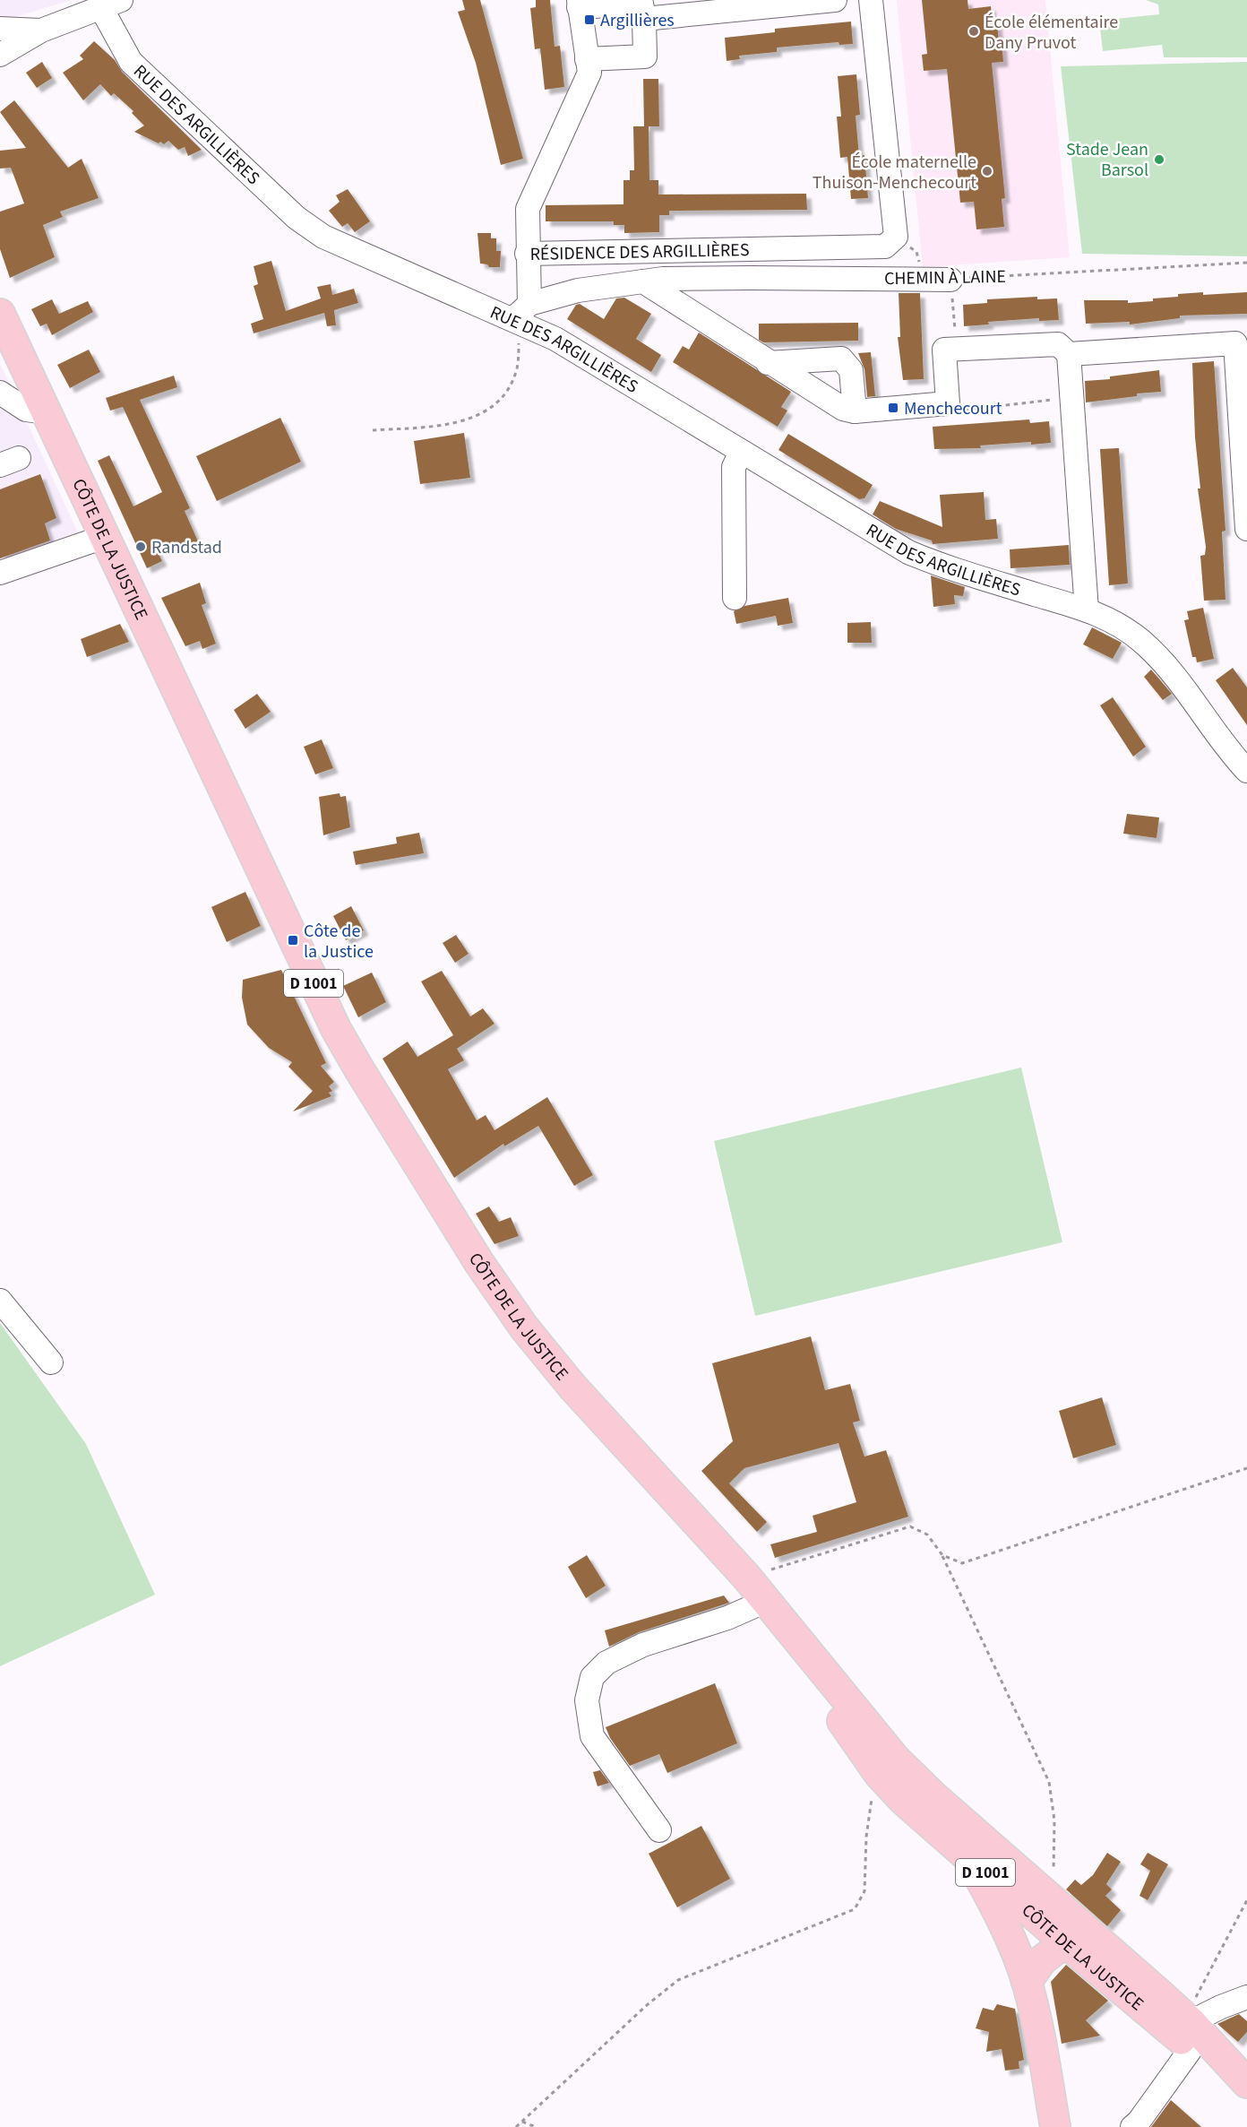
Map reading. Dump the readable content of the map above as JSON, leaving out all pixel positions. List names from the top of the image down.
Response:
{
  "streets": {
    "main road": ["CÔTE DE LA JUSTICE", "D 1001"],
    "street": ["RUE DES ARGILLIÈRES", "RÉSIDENCE DES ARGILLIÈRES", "CHEMIN À LAINE"]
  },
  "crossings": [
    ["RUE DES ARGILLIÈRES", "CHEMIN À LAINE"]
  ],
  "places": {
    "transit": ["Argillières", "Menchecourt", "Côte de la Justice"],
    "other": [
      "École élémentaire Dany Pruvot",
      "Stade Jean Barsol",
      "École maternelle Thuison-Menchecourt",
      "Randstad"
    ]
  }
}
